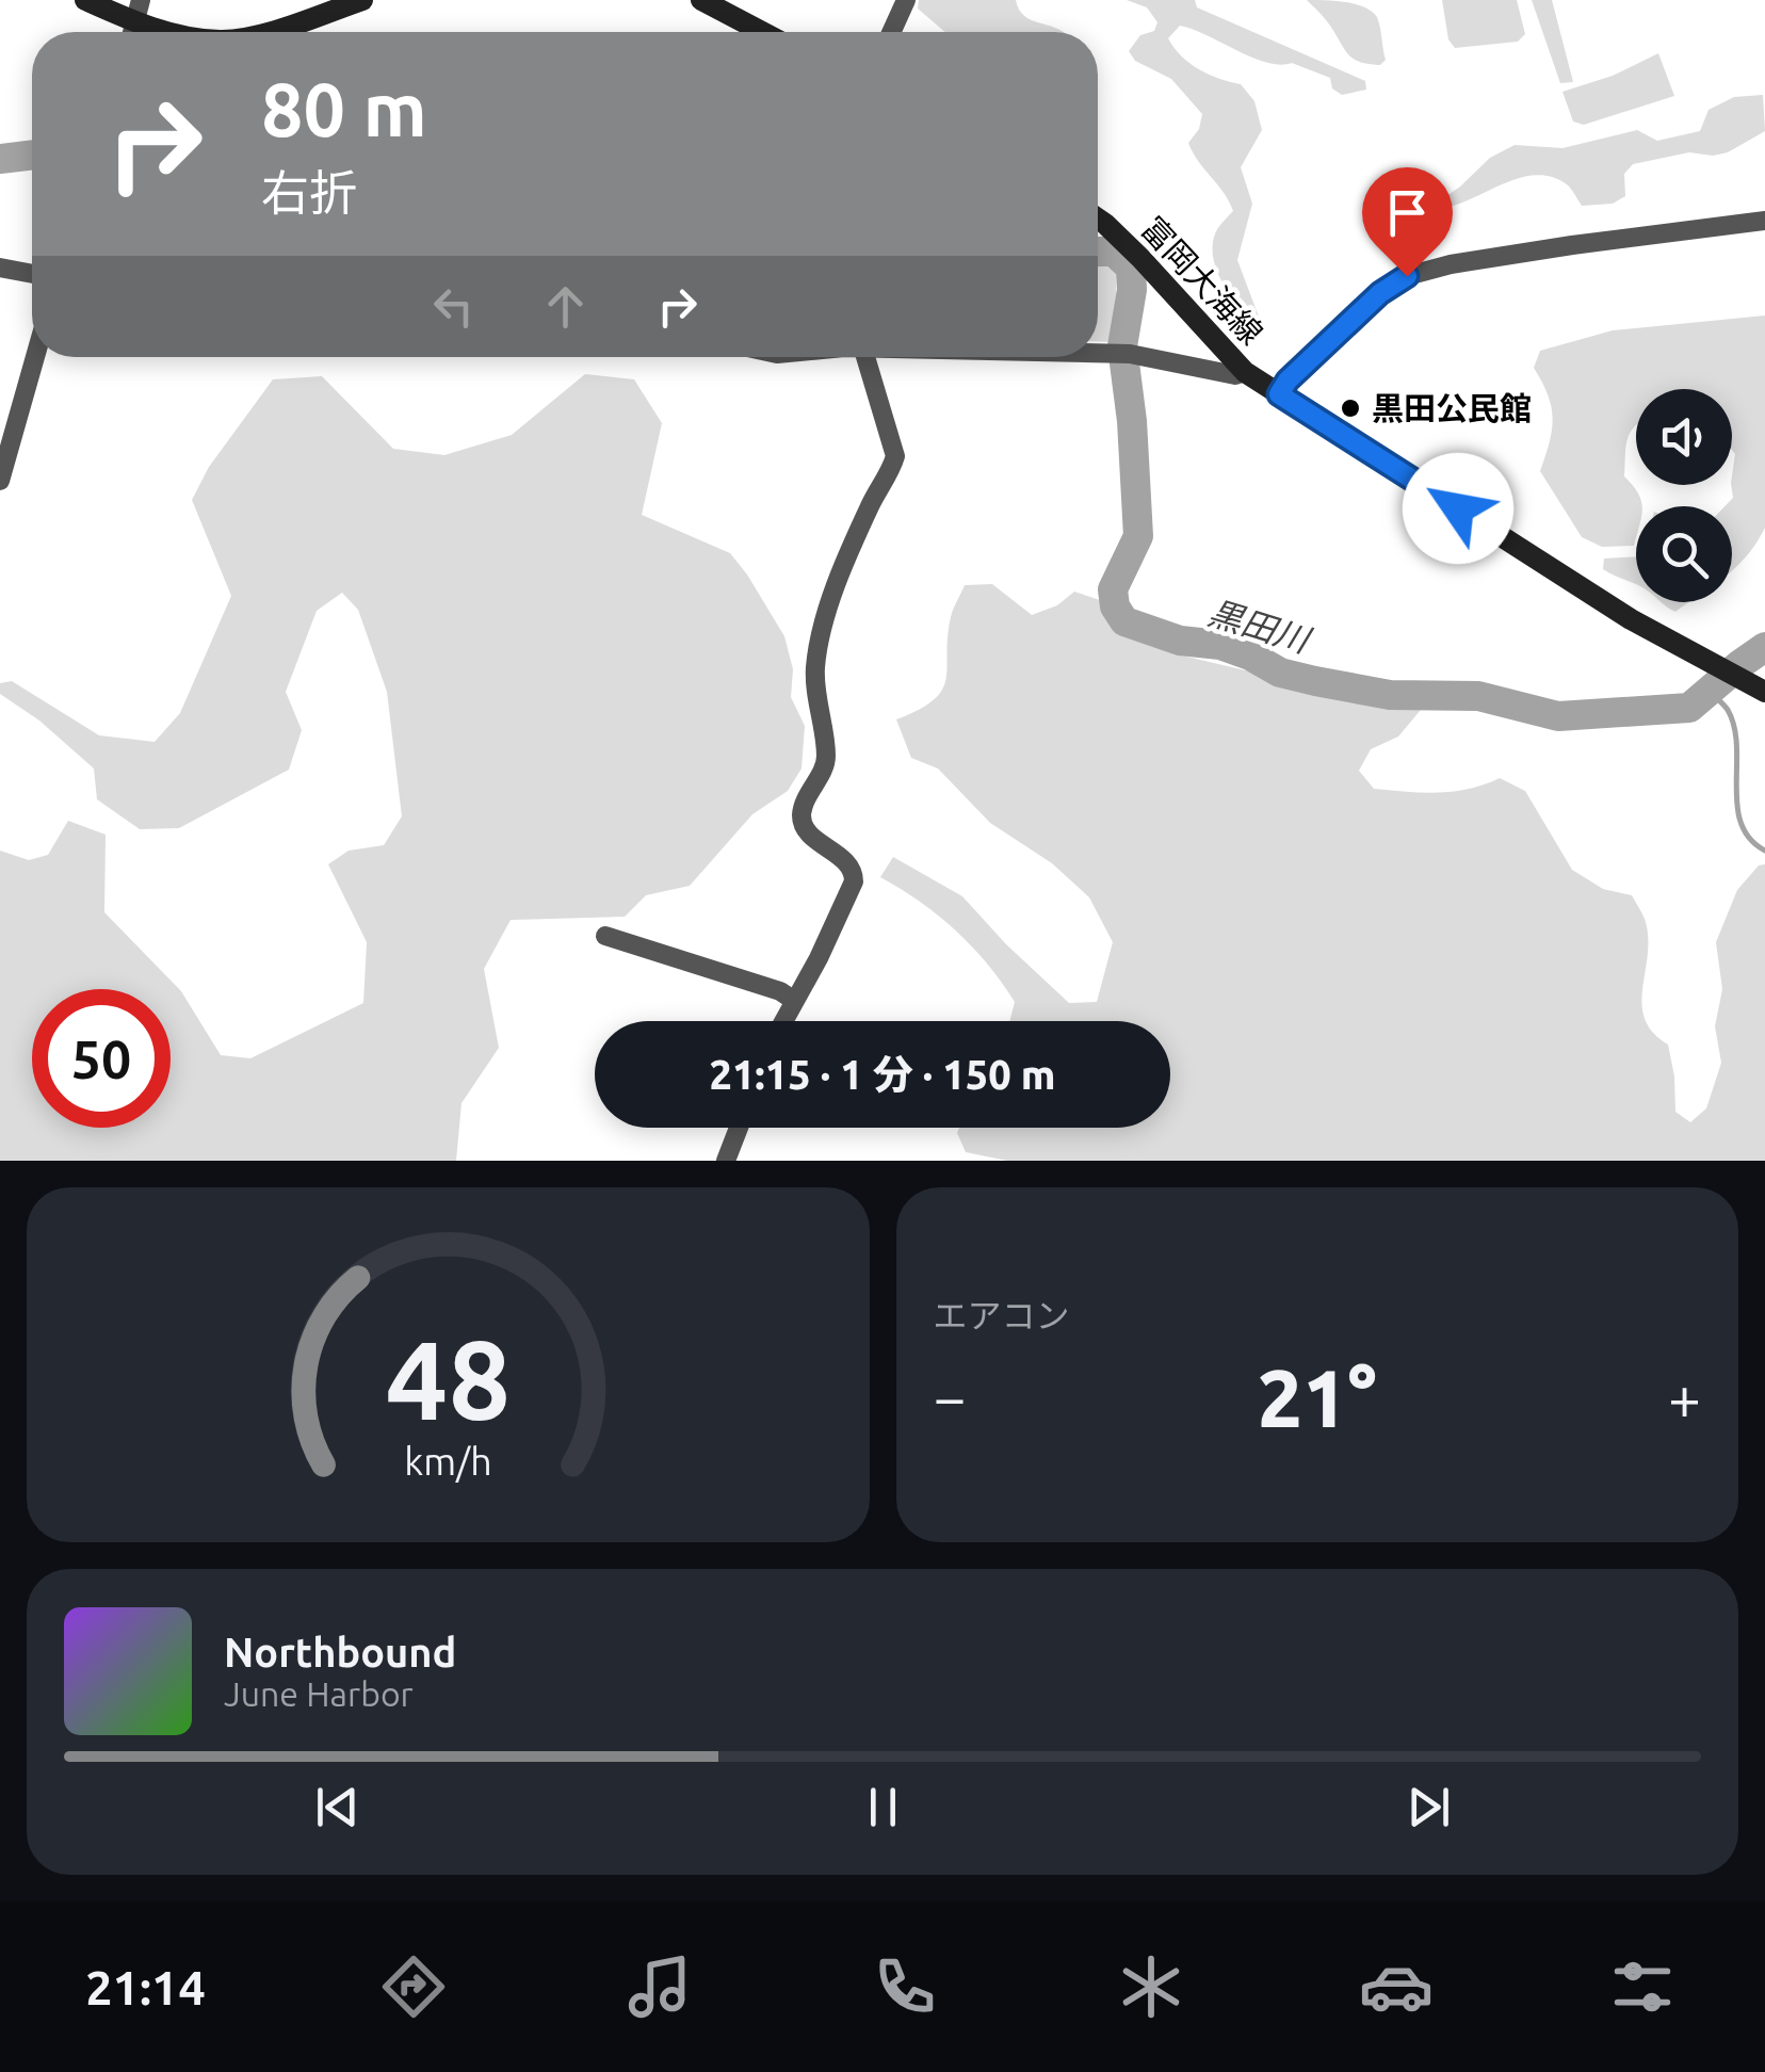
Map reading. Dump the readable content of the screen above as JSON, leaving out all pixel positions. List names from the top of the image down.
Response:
{
  "streets": {
    "main road": ["富岡大海線"]
  },
  "water": ["黒田川"],
  "places": ["黒田公民館"],
  "page": {
    "turn": ["80 m", "右折"],
    "limit": "50",
    "trip": "21:15 · 1 分 · 150 m",
    "tile": "エアコン",
    "heat": ["−", "21°", "+"],
    "song": ["Northbound", "June Harbor"],
    "tabs": "21:14",
    "gauge": ["48", "km/h"]
  }
}
